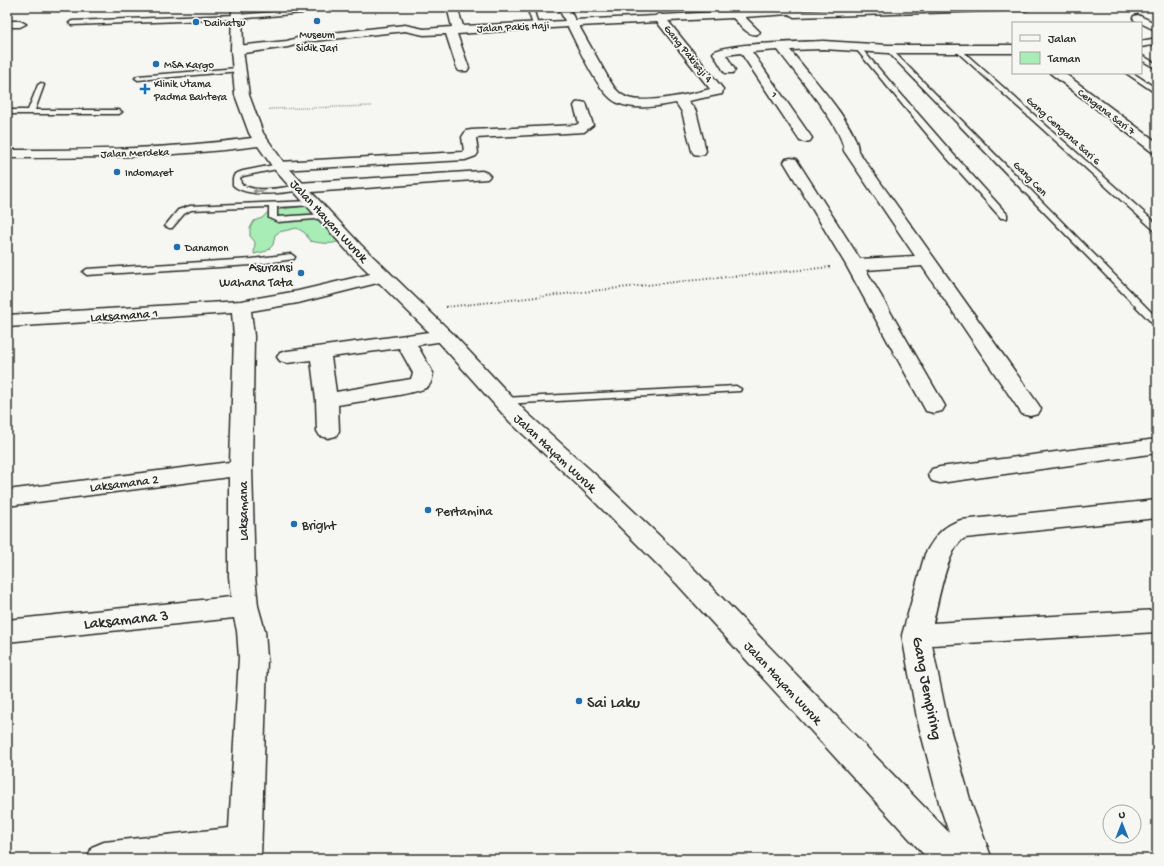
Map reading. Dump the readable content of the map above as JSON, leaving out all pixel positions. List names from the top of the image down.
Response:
{
  "streets": {
    "street": [
      "Jalan Pakis Haji",
      "Gang Pakisaji 4",
      "1",
      "Cengana Sari 7",
      "Jalan Merdeka",
      "Jalan Hayam Wuruk",
      "Laksamana 1",
      "Laksamana 2",
      "Laksamana",
      "Laksamana 3",
      "Gang Jempiring"
    ],
    "lane": ["Gang Cengana Sari 6", "Gang Cen"]
  },
  "crossings": [
    ["Jalan Pakis Haji", "Gang Pakisaji 4"],
    ["Jalan Pakis Haji", "Jalan Hayam Wuruk"],
    ["Jalan Merdeka", "Jalan Hayam Wuruk"],
    ["Laksamana 1", "Laksamana"],
    ["Laksamana 2", "Laksamana"],
    ["Laksamana", "Laksamana 3"]
  ],
  "places": {
    "other": [
      "Museum Sidik Jari",
      "Daihatsu",
      "MSA Kargo",
      "Indomaret",
      "Danamon",
      "Asuransi Wahana Tata",
      "Pertamina",
      "Bright",
      "Sai Laku"
    ],
    "health": ["Klinik Utama Padma Bahtera"]
  },
  "legend": ["Jalan", "Taman"],
  "north": "top"
}
